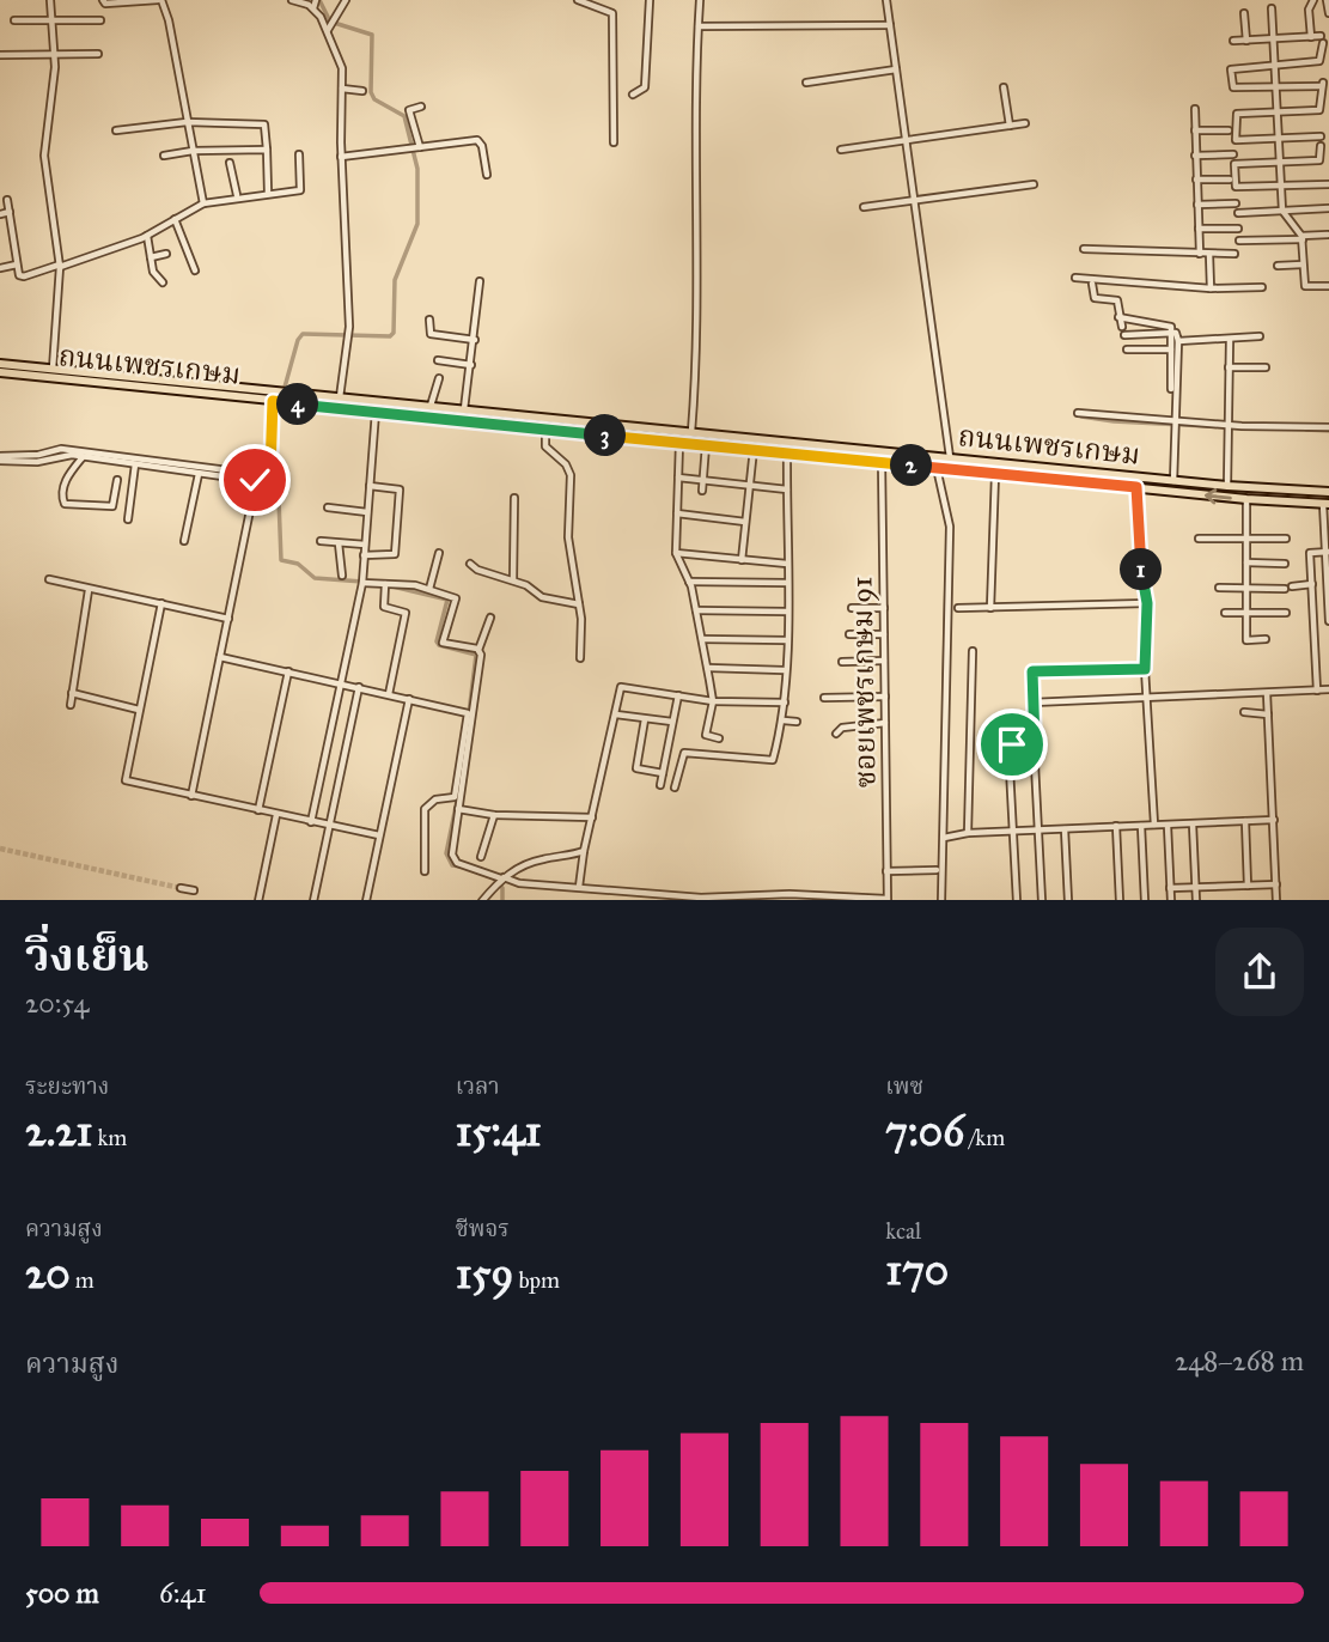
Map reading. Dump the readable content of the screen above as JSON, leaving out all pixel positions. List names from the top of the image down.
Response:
{
  "streets": {
    "main road": ["ถนนเพชรเกษม"],
    "street": ["ซอยเพชรเกษม 91"]
  },
  "crossings": [
    ["ถนนเพชรเกษม", "ซอยเพชรเกษม 91"]
  ],
  "page": {
    "pins": [
      "4",
      "3",
      "2",
      "1"
    ],
    "heading": ["วิ่งเย็น", "20:54"],
    "stats": [
      ["ระยะทาง", "2.21 km"],
      ["เวลา", "15:41"],
      ["เพซ", "7:06 /km"],
      ["ความสูง", "20 m"],
      ["ชีพจร", "159 bpm"],
      ["kcal", "170"]
    ],
    "chart": ["ความสูง", "248–268 m"],
    "list": [
      {
        "name": "500 m",
        "note": "6:41"
      }
    ]
  }
}
